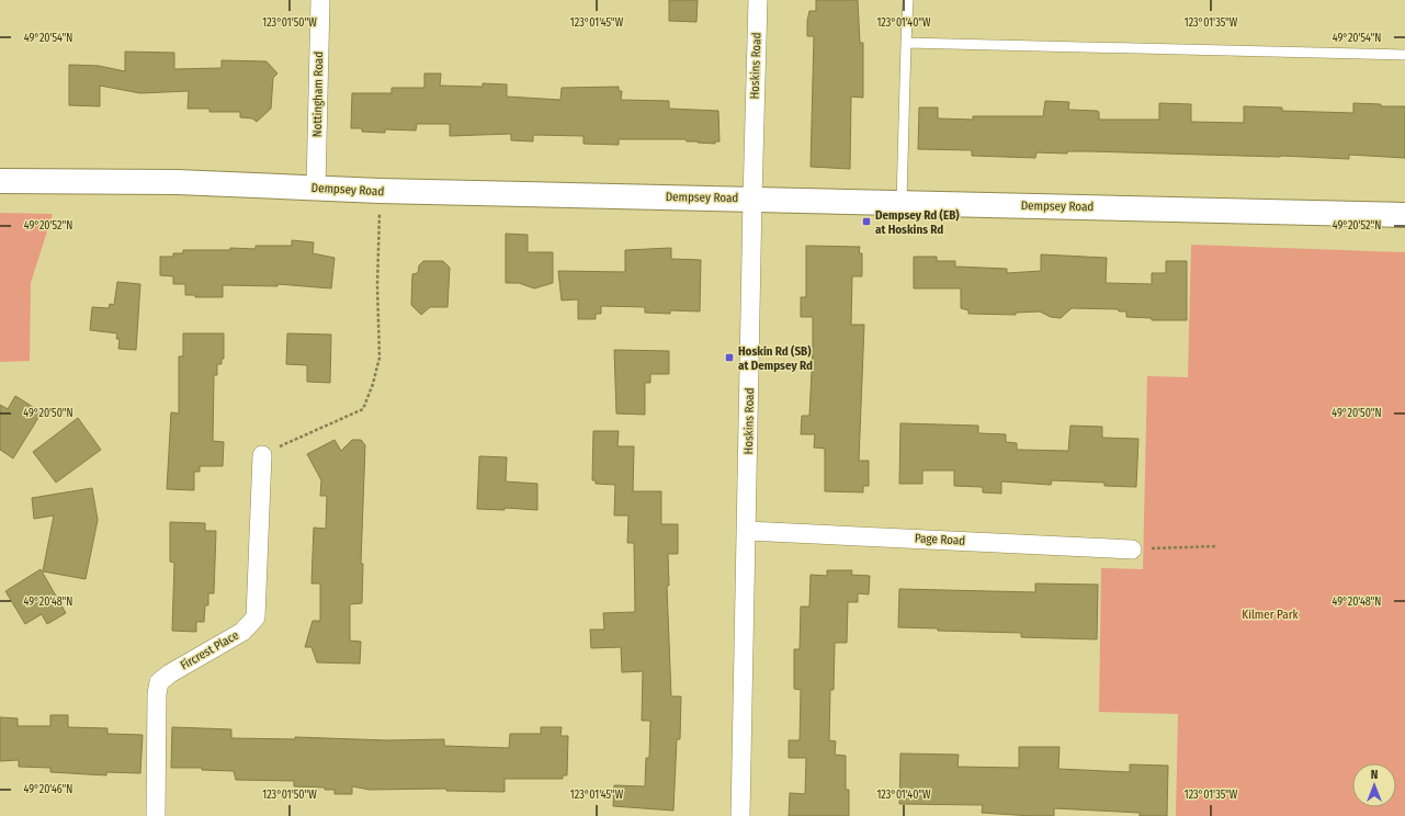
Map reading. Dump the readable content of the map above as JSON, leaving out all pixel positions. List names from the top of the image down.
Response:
{
  "streets": {
    "street": [
      "Hoskins Road",
      "Nottingham Road",
      "Dempsey Road",
      "Page Road",
      "Fircrest Place"
    ]
  },
  "crossings": [
    ["Hoskins Road", "Dempsey Road"],
    ["Hoskins Road", "Page Road"],
    ["Nottingham Road", "Dempsey Road"]
  ],
  "parks": ["Kilmer Park"],
  "places": {
    "transit": ["Dempsey Rd (EB) at Hoskins Rd", "Hoskin Rd (SB) at Dempsey Rd"]
  },
  "north": "top",
  "coordinates": [
    "123°01'50\"W",
    "123°01'45\"W",
    "123°01'40\"W",
    "123°01'35\"W",
    "49°20'54\"N",
    "49°20'52\"N",
    "49°20'50\"N",
    "49°20'48\"N",
    "49°20'46\"N"
  ]
}
